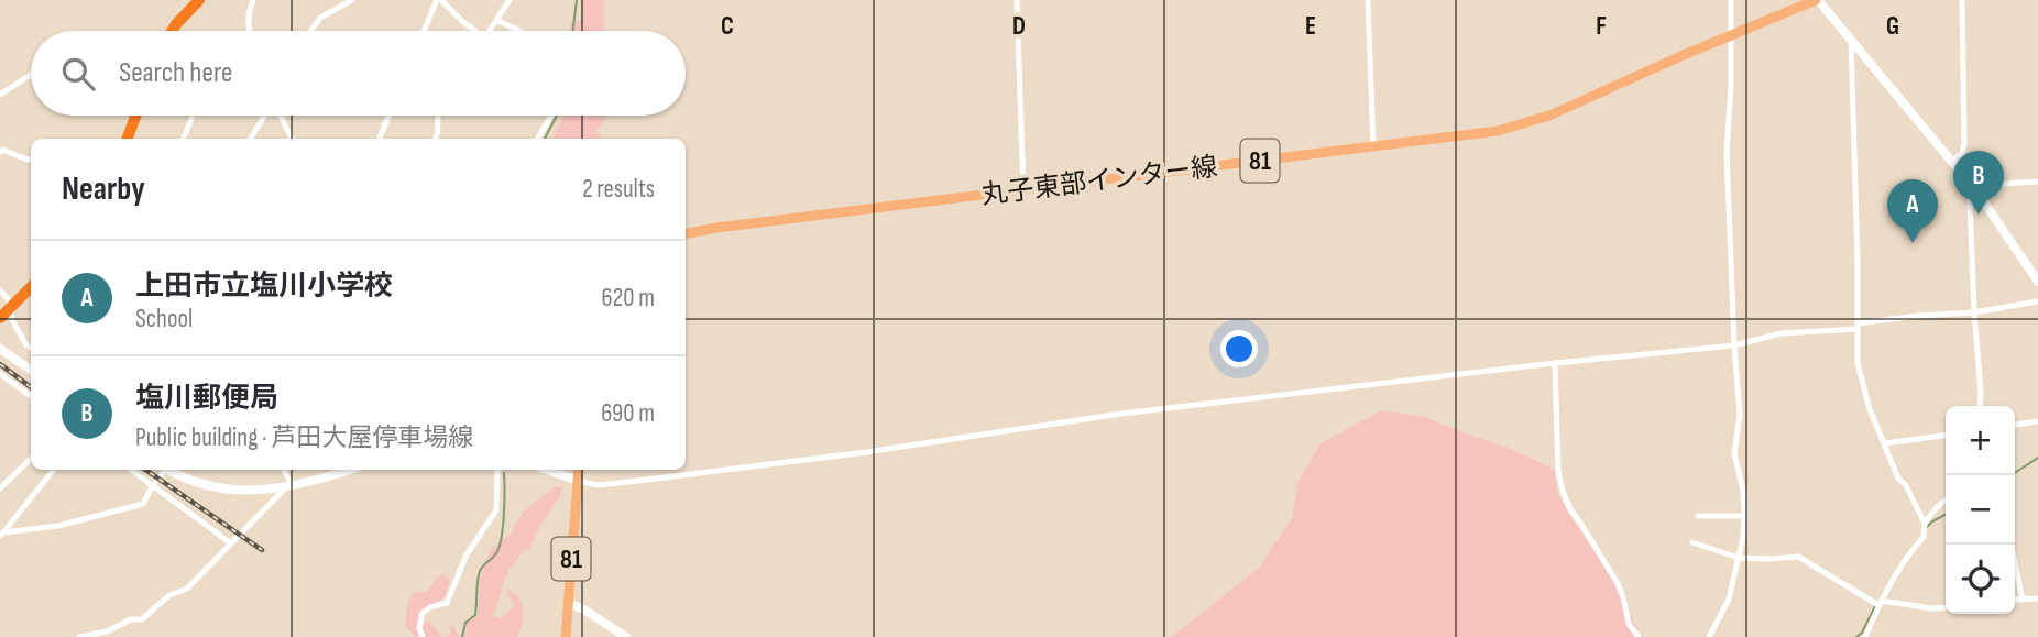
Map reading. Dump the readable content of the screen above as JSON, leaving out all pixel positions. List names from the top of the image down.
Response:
{
  "streets": {
    "main road": ["81", "丸子東部インター線"]
  },
  "page": {
    "search": "Search here",
    "heading": ["Nearby", "2 results"],
    "pins": ["B", "A"],
    "list": [
      {
        "mark": "A",
        "name": "上田市立塩川小学校",
        "note": "School",
        "value": "620 m"
      },
      {
        "mark": "B",
        "name": "塩川郵便局",
        "note": "Public building · 芦田大屋停車場線",
        "value": "690 m"
      }
    ],
    "map_buttons": ["+", "−"]
  },
  "grid": {
    "columns": [
      "C",
      "D",
      "E",
      "F",
      "G"
    ]
  }
}
